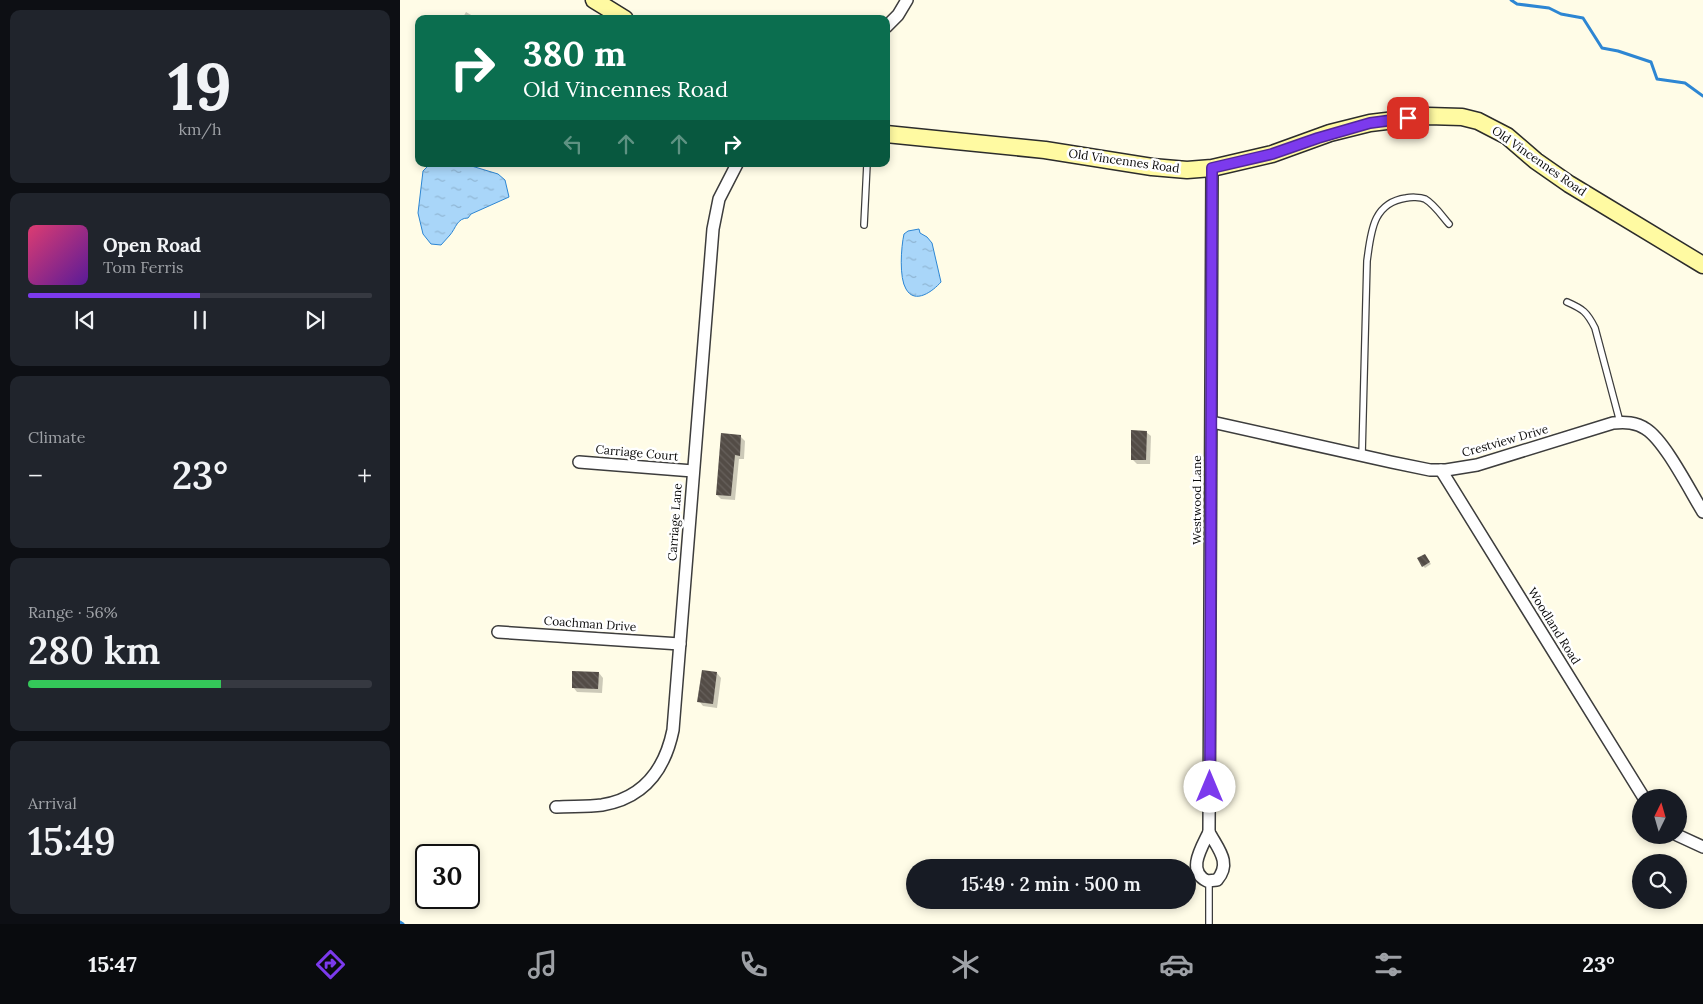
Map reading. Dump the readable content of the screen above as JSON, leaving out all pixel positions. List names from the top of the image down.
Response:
{
  "streets": {
    "street": [
      "Old Vincennes Road",
      "Crestview Drive",
      "Carriage Court",
      "Westwood Lane",
      "Carriage Lane",
      "Coachman Drive",
      "Woodland Road"
    ]
  },
  "crossings": [
    ["Old Vincennes Road", "Westwood Lane"],
    ["Crestview Drive", "Westwood Lane"],
    ["Crestview Drive", "Woodland Road"],
    ["Carriage Court", "Carriage Lane"],
    ["Carriage Lane", "Coachman Drive"]
  ],
  "north": "top",
  "page": {
    "tile": [
      ["19", "km/h"],
      "Climate",
      ["Range · 56%", "280 km"],
      ["Arrival", "15:49"]
    ],
    "turn": ["380 m", "Old Vincennes Road"],
    "song": ["Open Road", "Tom Ferris"],
    "heat": ["−", "23°", "+"],
    "limit": "30",
    "trip": "15:49 · 2 min · 500 m",
    "tabs": ["15:47", "23°"]
  }
}
